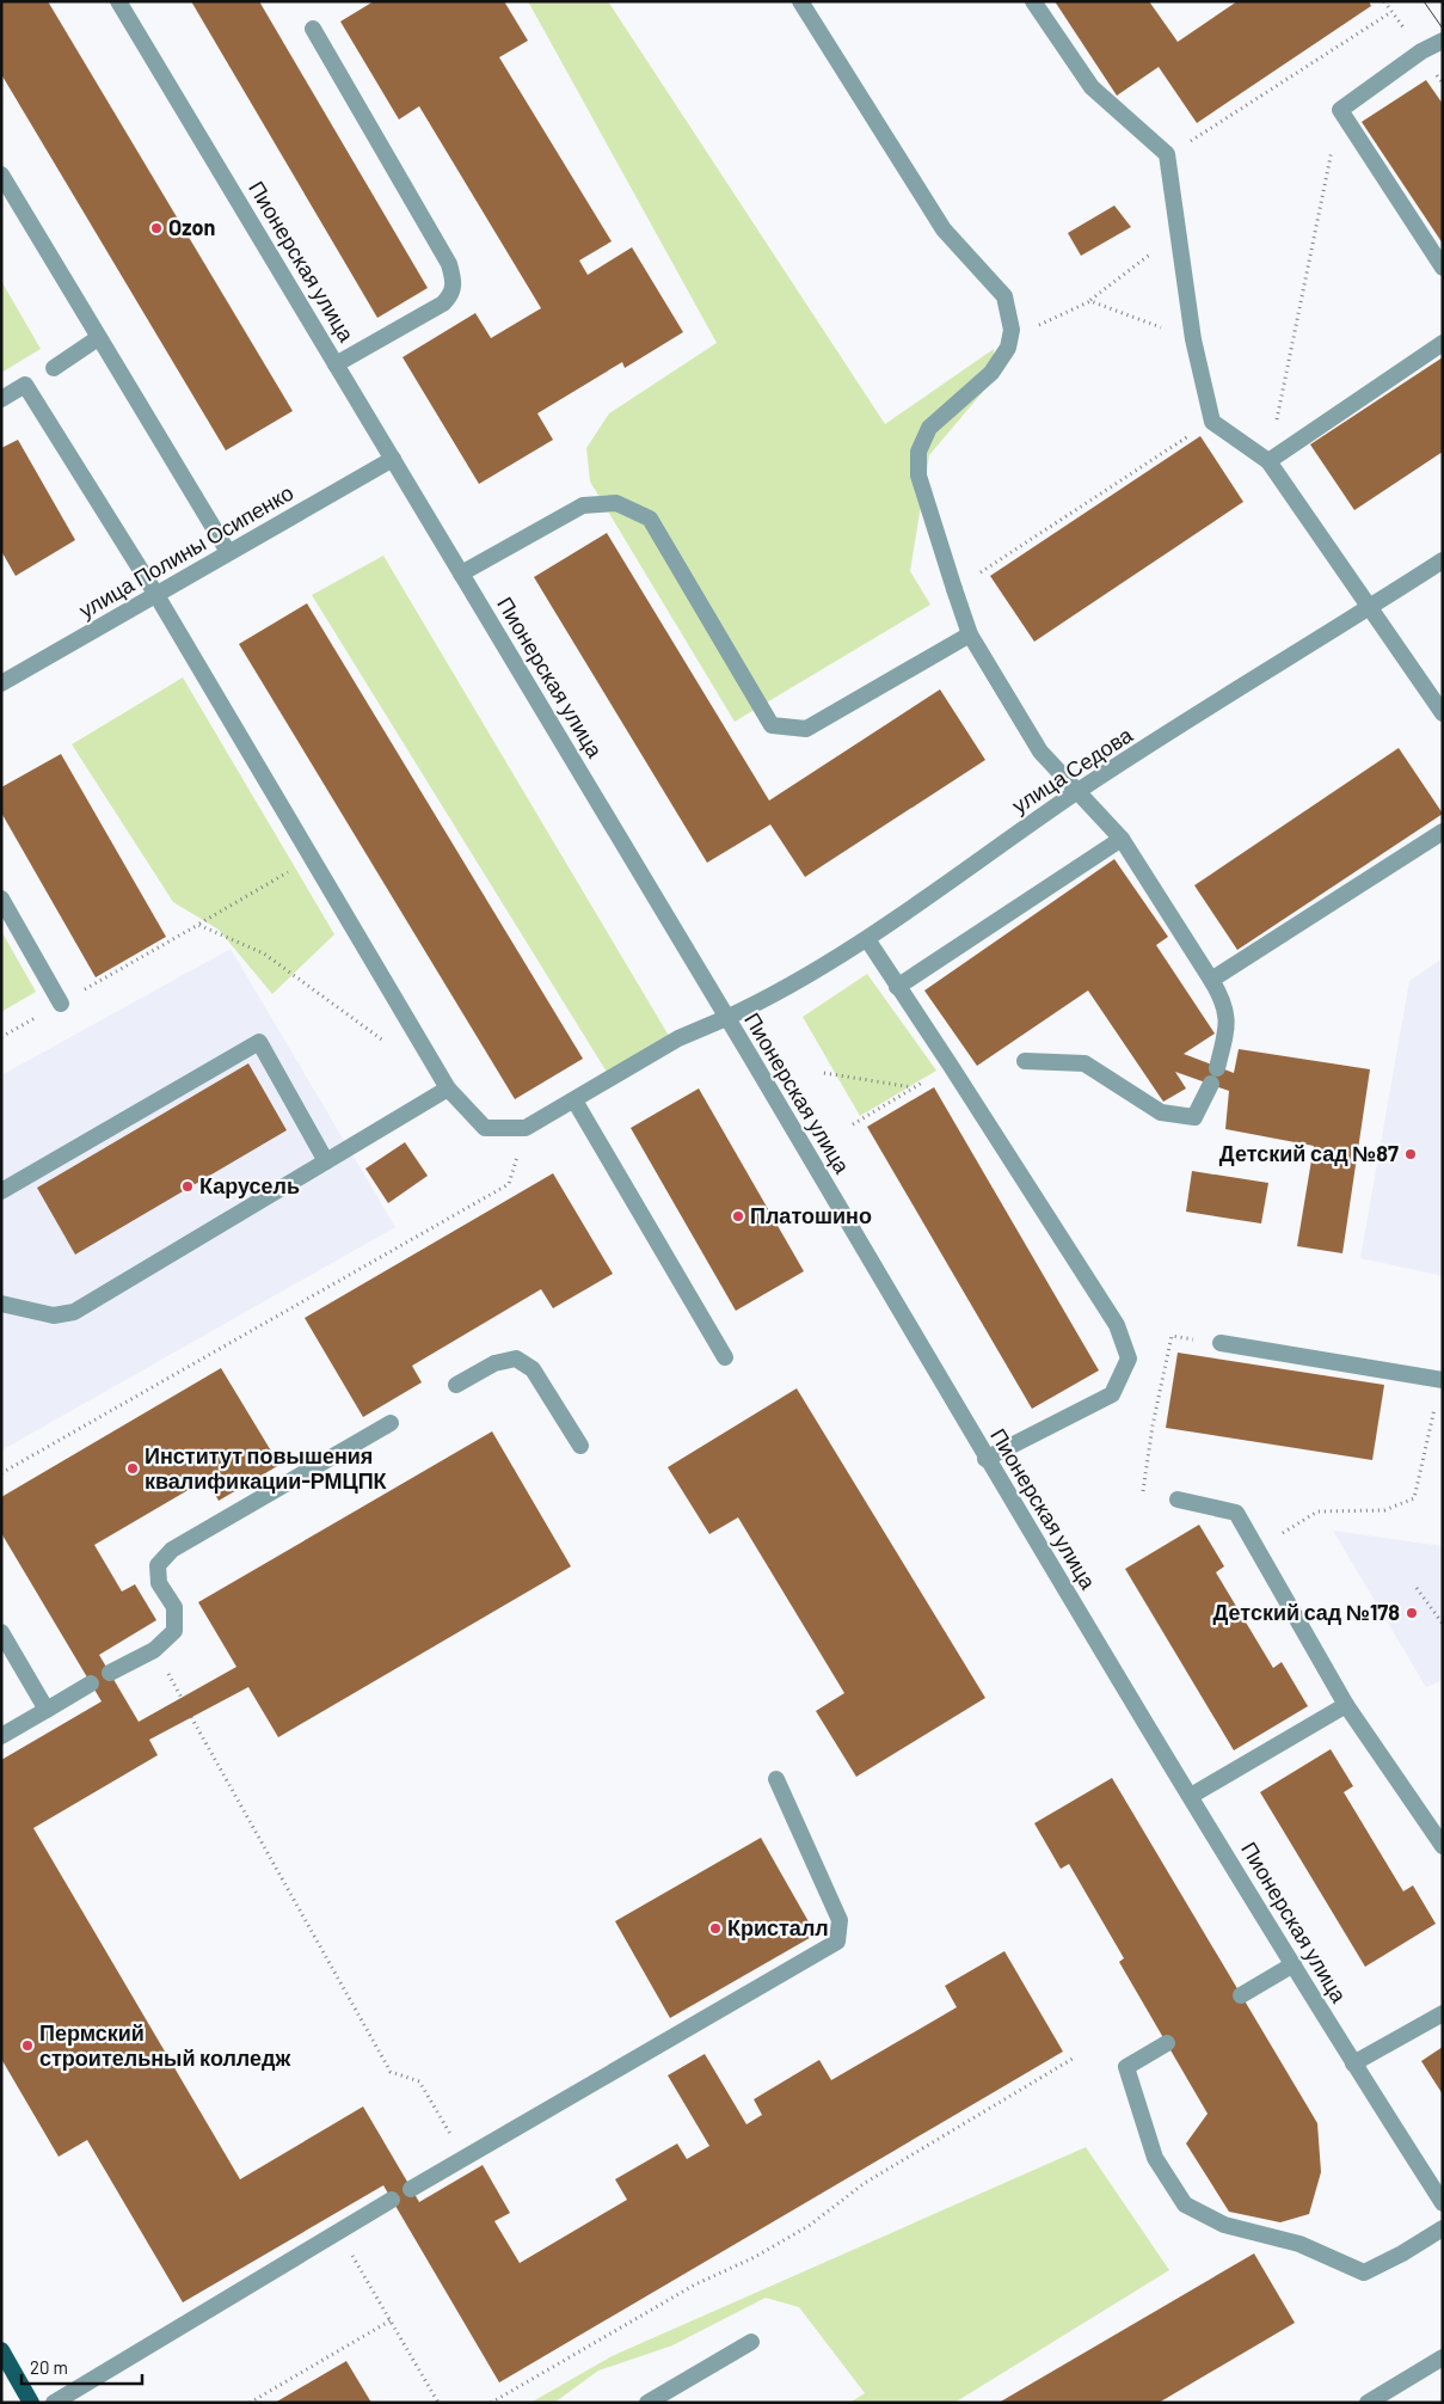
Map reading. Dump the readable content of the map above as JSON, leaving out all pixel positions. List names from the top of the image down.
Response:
{
  "streets": {
    "street": ["Пионерская улица", "улица Полины Осипенко", "улица Седова"]
  },
  "crossings": [
    ["Пионерская улица", "улица Полины Осипенко"],
    ["Пионерская улица", "улица Седова"]
  ],
  "places": [
    "Ozon",
    "Детский сад №87",
    "Карусель",
    "Платошино",
    "Институт повышения квалификации-РМЦПК",
    "Детский сад №178",
    "Кристалл",
    "Пермский строительный колледж"
  ],
  "scale_bar": "20 m"
}
